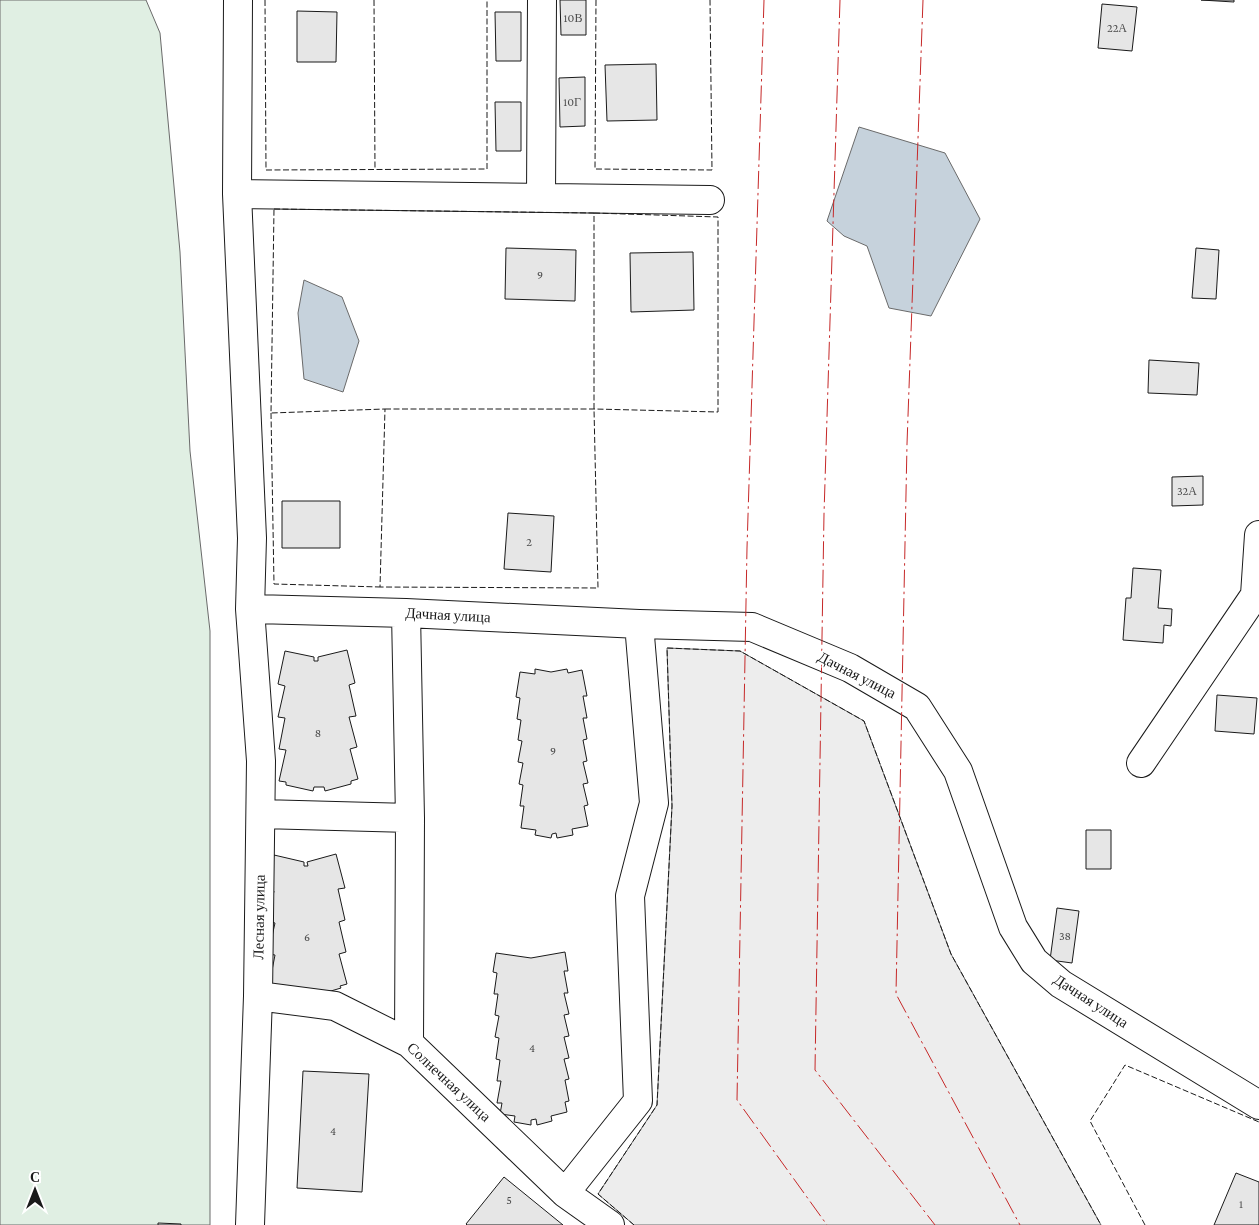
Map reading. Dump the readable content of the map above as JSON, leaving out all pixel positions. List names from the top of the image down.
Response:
{
  "streets": {
    "street": ["Дачная улица", "Лесная улица", "Солнечная улица"]
  },
  "crossings": [
    ["Дачная улица", "Лесная улица"],
    ["Лесная улица", "Солнечная улица"]
  ],
  "house_numbers": [
    "10В",
    "22А",
    "10Г",
    "9",
    "32А",
    "2",
    "8",
    "9",
    "38",
    "6",
    "4",
    "4",
    "5",
    "1"
  ],
  "north": "top"
}
